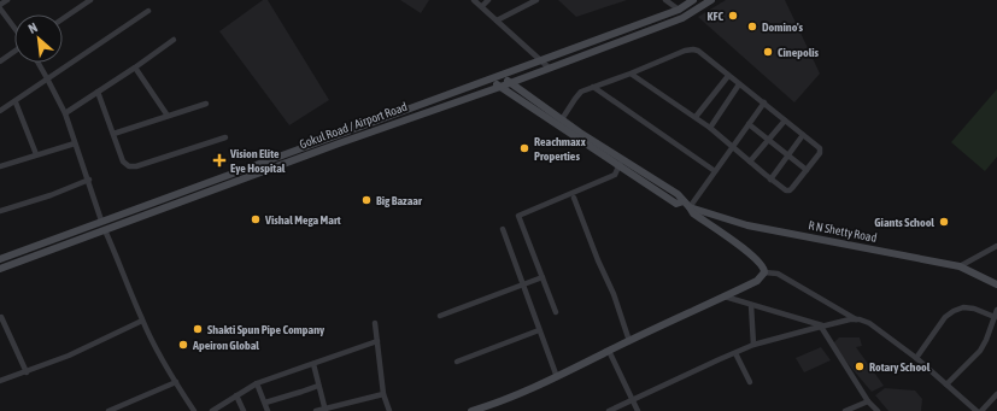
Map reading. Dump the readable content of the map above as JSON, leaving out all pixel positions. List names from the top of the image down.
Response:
{
  "streets": {
    "main road": ["Gokul Road / Airport Road", "R N Shetty Road"]
  },
  "crossings": [
    ["Gokul Road / Airport Road", "R N Shetty Road"]
  ],
  "places": {
    "other": [
      "KFC",
      "Domino's",
      "Cinepolis",
      "Reachmaxx Properties",
      "Big Bazaar",
      "Vishal Mega Mart",
      "Giants School",
      "Shakti Spun Pipe Company",
      "Apeiron Global",
      "Rotary School"
    ],
    "health": ["Vision Elite Eye Hospital"]
  },
  "north": "top left"
}
